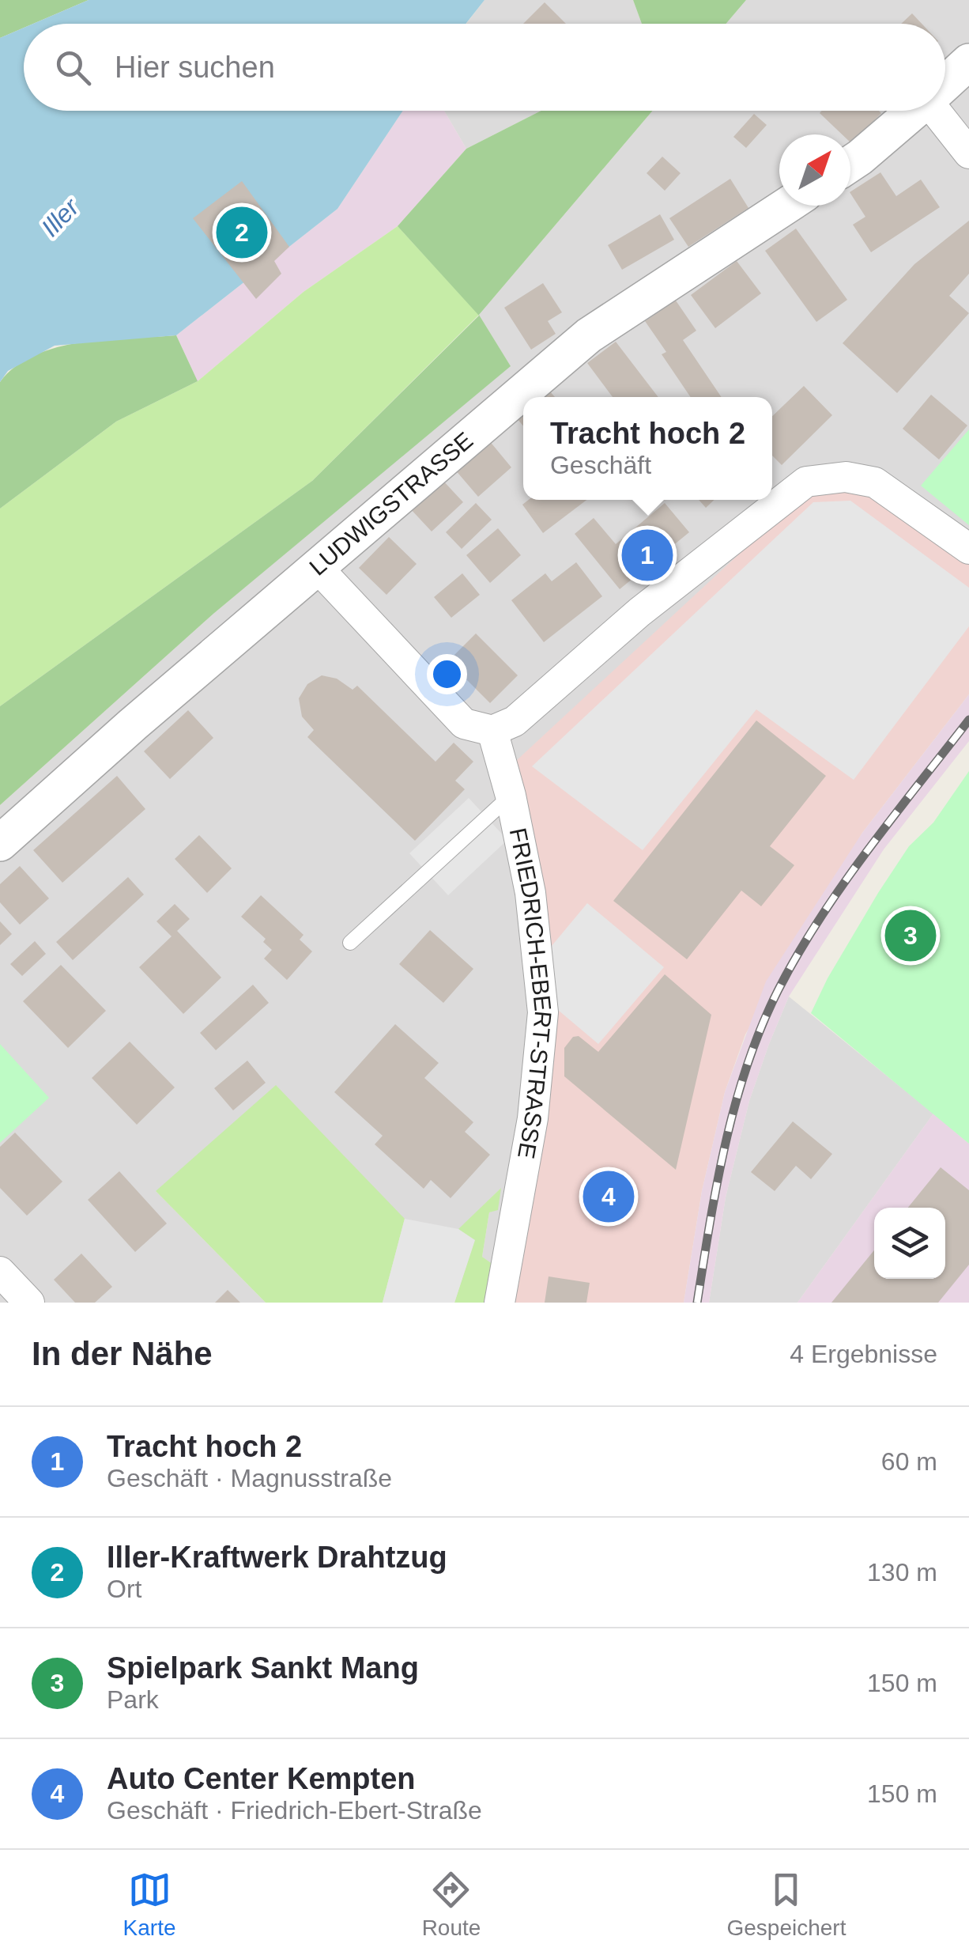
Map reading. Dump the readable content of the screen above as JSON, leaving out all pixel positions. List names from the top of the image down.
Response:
{
  "streets": {
    "street": ["LUDWIGSTRASSE", "FRIEDRICH-EBERT-STRASSE"]
  },
  "water": ["Iller"],
  "north": "top right",
  "page": {
    "search": "Hier suchen",
    "pins": [
      "2",
      "1",
      "3",
      "4"
    ],
    "popup": ["Tracht hoch 2", "Geschäft"],
    "heading": ["In der Nähe", "4 Ergebnisse"],
    "list": [
      {
        "mark": "1",
        "name": "Tracht hoch 2",
        "note": "Geschäft · Magnusstraße",
        "value": "60 m"
      },
      {
        "mark": "2",
        "name": "Iller-Kraftwerk Drahtzug",
        "note": "Ort",
        "value": "130 m"
      },
      {
        "mark": "3",
        "name": "Spielpark Sankt Mang",
        "note": "Park",
        "value": "150 m"
      },
      {
        "mark": "4",
        "name": "Auto Center Kempten",
        "note": "Geschäft · Friedrich-Ebert-Straße",
        "value": "150 m"
      }
    ],
    "nav": ["Karte", "Route", "Gespeichert"]
  }
}
